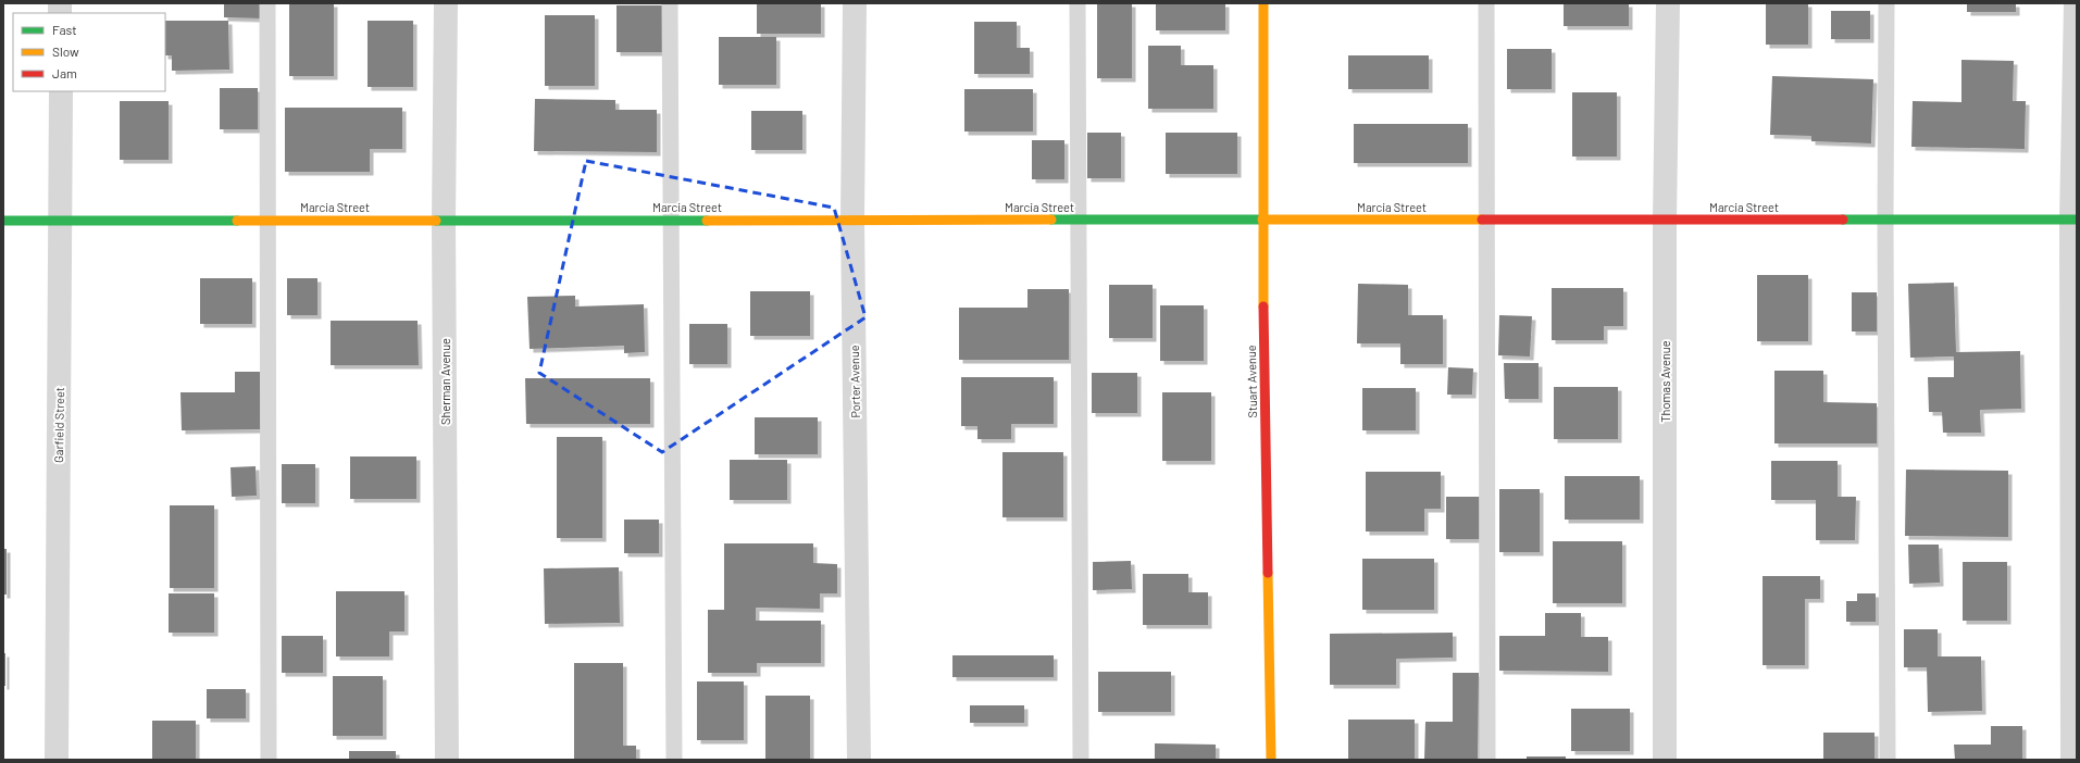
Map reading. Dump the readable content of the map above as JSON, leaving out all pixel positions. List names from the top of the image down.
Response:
{
  "streets": {
    "street": [
      "Marcia Street",
      "Sherman Avenue",
      "Porter Avenue",
      "Stuart Avenue",
      "Thomas Avenue",
      "Garfield Street"
    ]
  },
  "crossings": [
    ["Marcia Street", "Sherman Avenue"],
    ["Marcia Street", "Porter Avenue"],
    ["Marcia Street", "Stuart Avenue"],
    ["Marcia Street", "Thomas Avenue"],
    ["Marcia Street", "Garfield Street"]
  ],
  "legend": ["Fast", "Slow", "Jam"]
}
